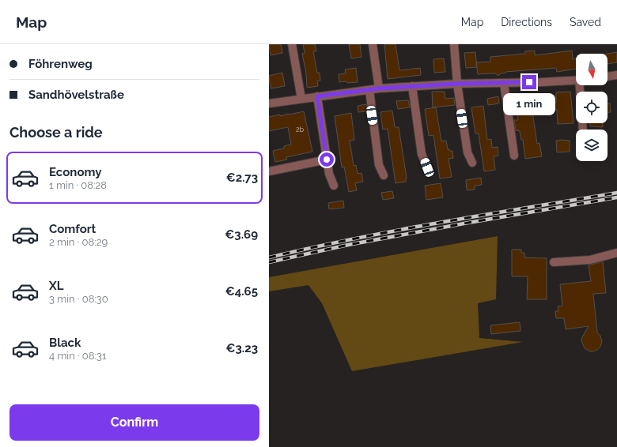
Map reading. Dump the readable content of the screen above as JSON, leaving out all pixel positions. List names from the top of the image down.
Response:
{
  "house_numbers": ["2b"],
  "north": "bottom",
  "page": {
    "header": "Map",
    "nav": ["Map", "Directions", "Saved"],
    "banner": ["Föhrenweg", "Sandhövelstraße"],
    "bubble": "1 min",
    "heading": "Choose a ride",
    "list": [
      {
        "name": "Economy",
        "note": "1 min · 08:28",
        "value": "€2.73"
      },
      {
        "name": "Comfort",
        "note": "2 min · 08:29",
        "value": "€3.69"
      },
      {
        "name": "XL",
        "note": "3 min · 08:30",
        "value": "€4.65"
      },
      {
        "name": "Black",
        "note": "4 min · 08:31",
        "value": "€3.23"
      }
    ],
    "buttons": "Confirm"
  }
}
